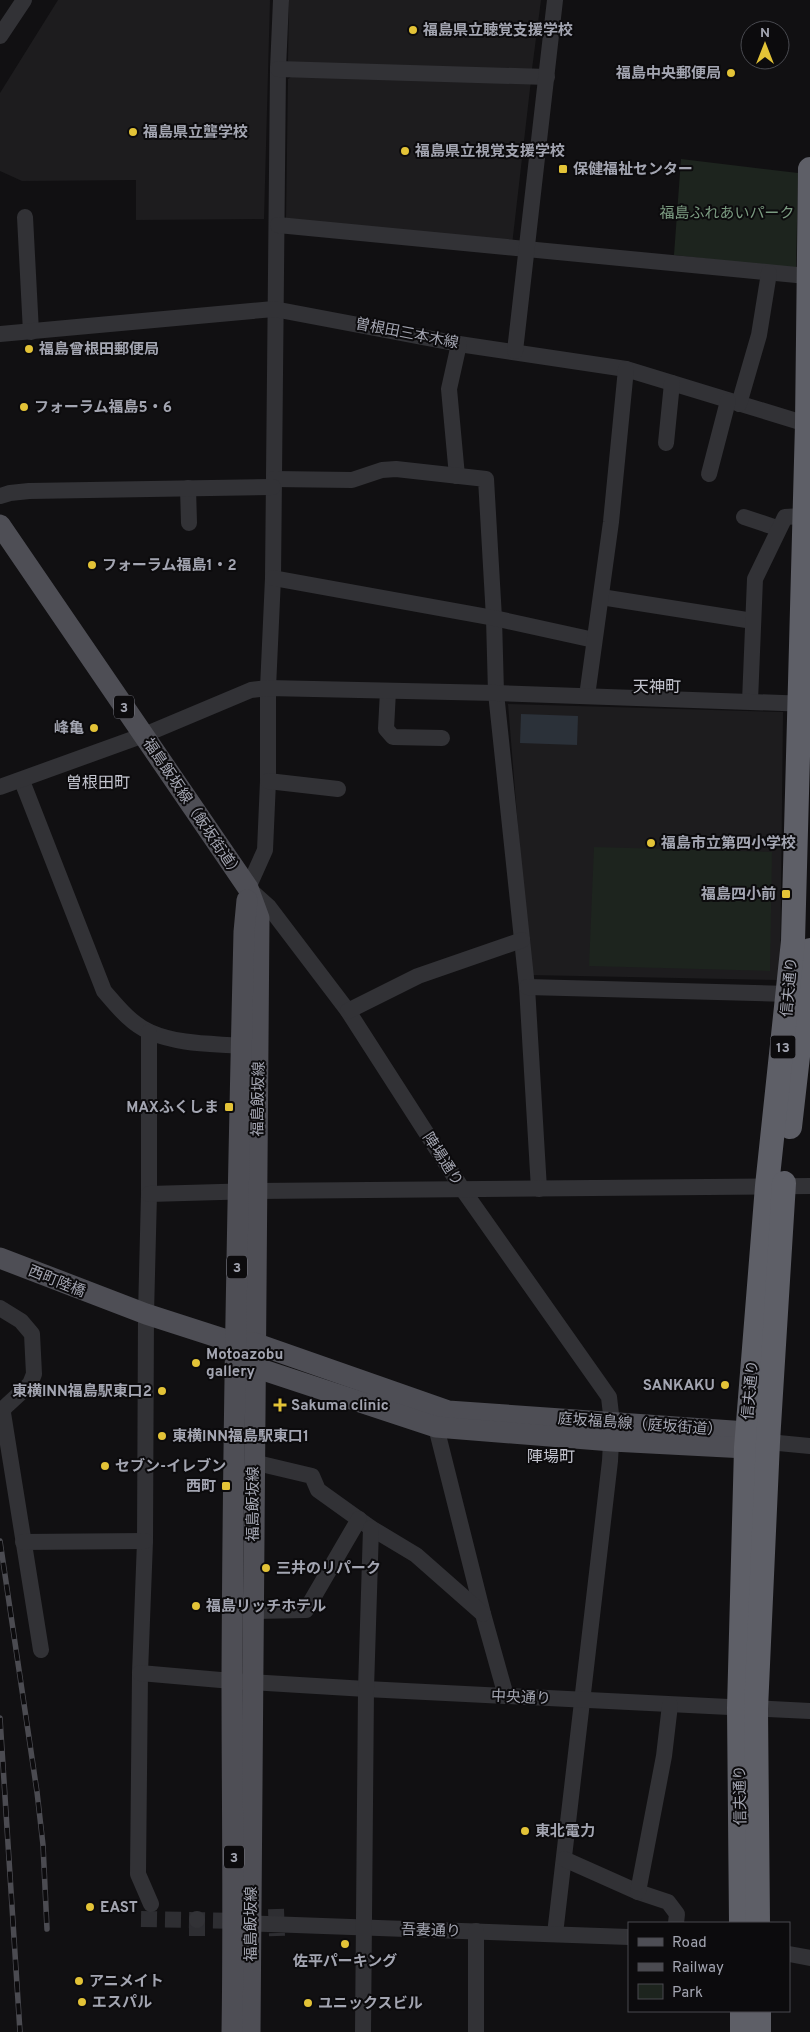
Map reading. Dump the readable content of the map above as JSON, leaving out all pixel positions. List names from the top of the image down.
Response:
{
  "streets": {
    "highway": ["信夫通り", "13"],
    "main road": [
      "3",
      "福島飯坂線（飯坂街道）",
      "福島飯坂線",
      "西町陸橋",
      "庭坂福島線（庭坂街道）"
    ],
    "street": [
      "曽根田三本木線",
      "陣場通り",
      "中央通り",
      "吾妻通り"
    ]
  },
  "crossings": [
    ["曽根田三本木線", "信夫通り"],
    ["福島飯坂線（飯坂街道）", "福島飯坂線"],
    ["福島飯坂線（飯坂街道）", "陣場通り"],
    ["福島飯坂線（飯坂街道）", "庭坂福島線（庭坂街道）"],
    ["信夫通り", "庭坂福島線（庭坂街道）"],
    ["信夫通り", "中央通り"],
    ["福島飯坂線", "庭坂福島線（庭坂街道）"],
    ["福島飯坂線", "中央通り"],
    ["福島飯坂線", "吾妻通り"],
    ["陣場通り", "庭坂福島線（庭坂街道）"],
    ["陣場通り", "中央通り"],
    ["陣場通り", "吾妻通り"],
    ["西町陸橋", "庭坂福島線（庭坂街道）"]
  ],
  "districts": ["天神町", "曽根田町", "陣場町"],
  "parks": ["福島ふれあいパーク"],
  "places": {
    "other": [
      "福島県立聴覚支援学校",
      "福島中央郵便局",
      "福島県立聾学校",
      "福島県立視覚支援学校",
      "福島曾根田郵便局",
      "フォーラム福島5・6",
      "フォーラム福島1・2",
      "峰亀",
      "福島市立第四小学校",
      "Motoazobu gallery",
      "SANKAKU",
      "東横INN福島駅東口2",
      "東横INN福島駅東口1",
      "セブン-イレブン",
      "三井のリパーク",
      "福島リッチホテル",
      "東北電力",
      "EAST",
      "佐平パーキング",
      "アニメイト",
      "エスパル",
      "ユニックスビル"
    ],
    "transit": [
      "保健福祉センター",
      "福島四小前",
      "MAXふくしま",
      "西町"
    ],
    "health": ["Sakuma clinic"]
  },
  "legend": ["Road", "Railway", "Park"],
  "north": "top"
}
